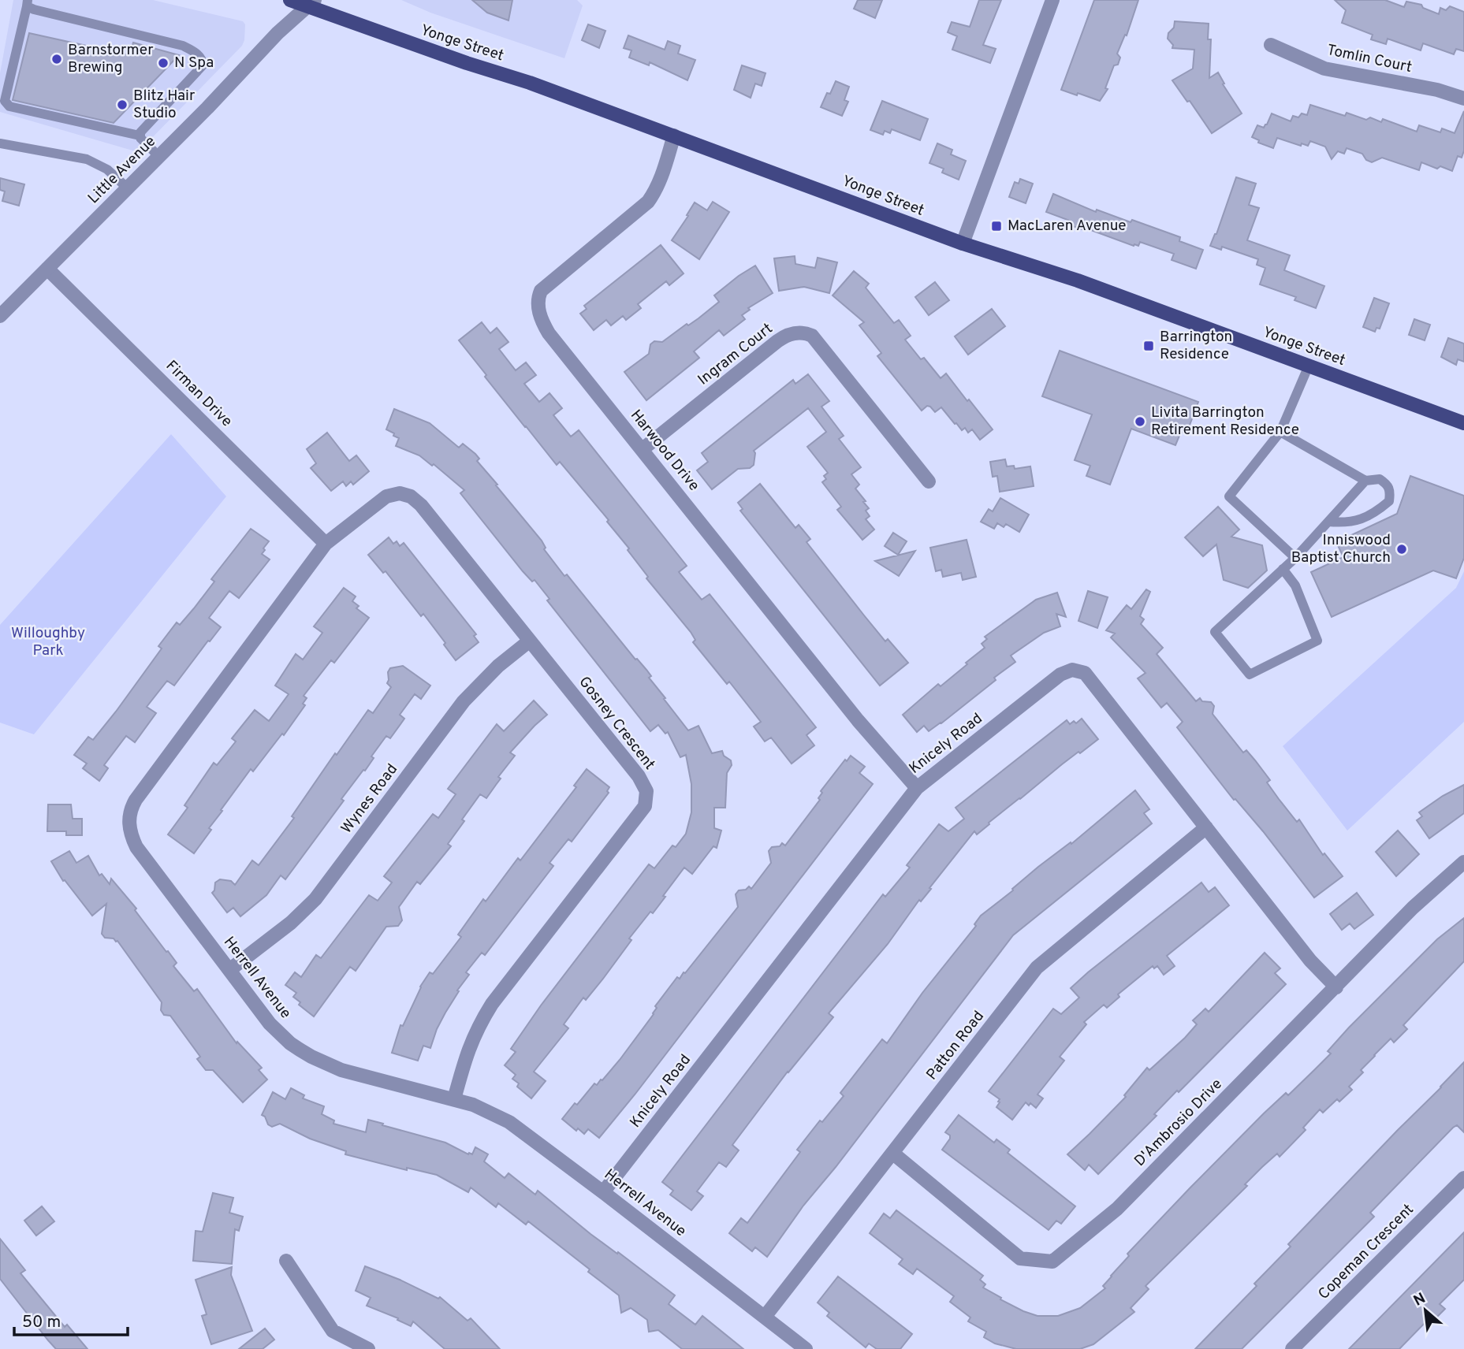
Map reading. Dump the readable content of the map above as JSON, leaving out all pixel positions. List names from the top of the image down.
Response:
{
  "streets": {
    "main road": ["Yonge Street"],
    "street": [
      "Tomlin Court",
      "Little Avenue",
      "Ingram Court",
      "Firman Drive",
      "Harwood Drive",
      "Gosney Crescent",
      "Knicely Road",
      "Wynes Road",
      "Herrell Avenue",
      "Patton Road",
      "D'Ambrosio Drive",
      "Copeman Crescent"
    ]
  },
  "crossings": [
    ["Yonge Street", "Little Avenue"],
    ["Yonge Street", "Harwood Drive"],
    ["Little Avenue", "Firman Drive"],
    ["Ingram Court", "Harwood Drive"],
    ["Firman Drive", "Gosney Crescent"],
    ["Firman Drive", "Herrell Avenue"],
    ["Harwood Drive", "Knicely Road"],
    ["Gosney Crescent", "Wynes Road"],
    ["Gosney Crescent", "Herrell Avenue"],
    ["Knicely Road", "Herrell Avenue"],
    ["Knicely Road", "Patton Road"],
    ["Knicely Road", "D'Ambrosio Drive"],
    ["Wynes Road", "Herrell Avenue"],
    ["Herrell Avenue", "Patton Road"],
    ["Patton Road", "D'Ambrosio Drive"]
  ],
  "parks": ["Willoughby Park"],
  "places": {
    "other": [
      "Barnstormer Brewing",
      "N Spa",
      "Blitz Hair Studio",
      "Livita Barrington Retirement Residence",
      "Inniswood Baptist Church"
    ],
    "transit": ["MacLaren Avenue", "Barrington Residence"]
  },
  "scale_bar": "50 m",
  "north": "top left"
}
